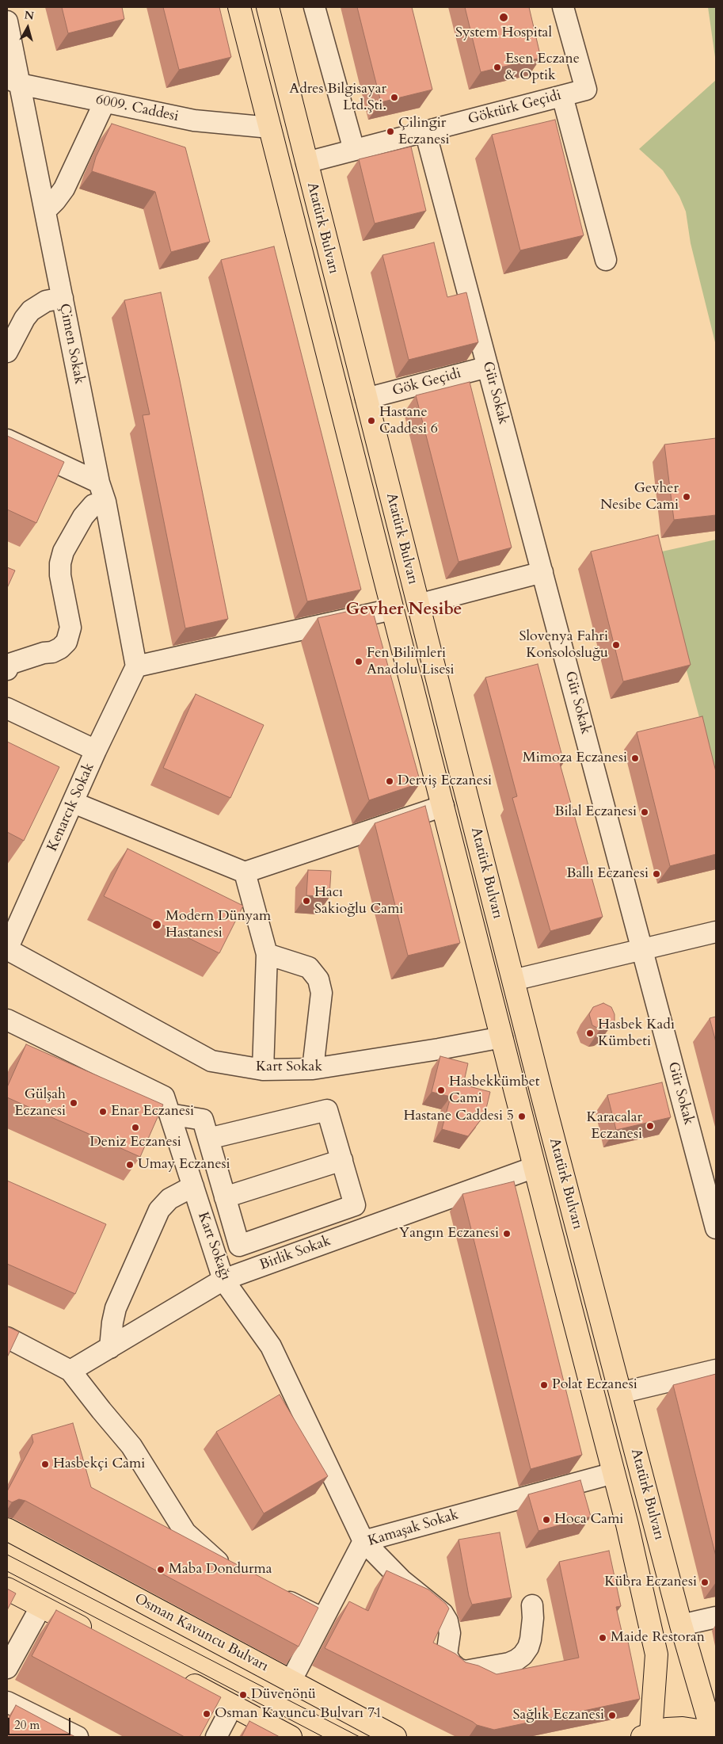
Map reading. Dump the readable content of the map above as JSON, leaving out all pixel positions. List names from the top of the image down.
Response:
{
  "streets": {
    "main road": ["Atatürk Bulvarı", "Osman Kavuncu Bulvarı"],
    "street": [
      "Göktürk Geçidi",
      "6009. Caddesi",
      "Çimen Sokak",
      "Gök Geçidi",
      "Gür Sokak",
      "Kenarcık Sokak",
      "Kart Sokak",
      "Kart Sokağı",
      "Birlik Sokak",
      "Kamaşak Sokak"
    ]
  },
  "crossings": [
    ["Göktürk Geçidi", "Atatürk Bulvarı"],
    ["Göktürk Geçidi", "Gür Sokak"],
    ["6009. Caddesi", "Atatürk Bulvarı"],
    ["6009. Caddesi", "Çimen Sokak"],
    ["Atatürk Bulvarı", "Gök Geçidi"],
    ["Atatürk Bulvarı", "Kart Sokak"],
    ["Atatürk Bulvarı", "Birlik Sokak"],
    ["Atatürk Bulvarı", "Kamaşak Sokak"],
    ["Çimen Sokak", "Kenarcık Sokak"],
    ["Gök Geçidi", "Gür Sokak"],
    ["Kenarcık Sokak", "Kart Sokak"],
    ["Kart Sokağı", "Birlik Sokak"],
    ["Kart Sokağı", "Kamaşak Sokak"],
    ["Kamaşak Sokak", "Osman Kavuncu Bulvarı"]
  ],
  "districts": ["Gevher Nesibe"],
  "places": [
    "System Hospital",
    "Esen Eczane & Optik",
    "Adres Bilgisayar Ltd.Şti.",
    "Çilingir Eczanesi",
    "Hastane Caddesi 6",
    "Gevher Nesibe Cami",
    "Slovenya Fahri Konsolosluğu",
    "Fen Bilimleri Anadolu Lisesi",
    "Mimoza Eczanesi",
    "Derviş Eczanesi",
    "Bilal Eczanesi",
    "Ballı Eczanesi",
    "Hacı Sakioğlu Cami",
    "Modern Dünyam Hastanesi",
    "Hasbek Kadı Kümbeti",
    "Hasbekkümbet Cami",
    "Gülşah Eczanesi",
    "Enar Eczanesi",
    "Hastane Caddesi 5",
    "Karacalar Eczanesi",
    "Deniz Eczanesi",
    "Umay Eczanesi",
    "Yangın Eczanesi",
    "Polat Eczanesi",
    "Hasbekçi Cami",
    "Hoca Cami",
    "Maba Dondurma",
    "Kübra Eczanesi",
    "Maide Restoran",
    "Düvenönü",
    "Osman Kavuncu Bulvarı 71",
    "Sağlık Eczanesi"
  ],
  "scale_bar": "20 m",
  "north": "top"
}
